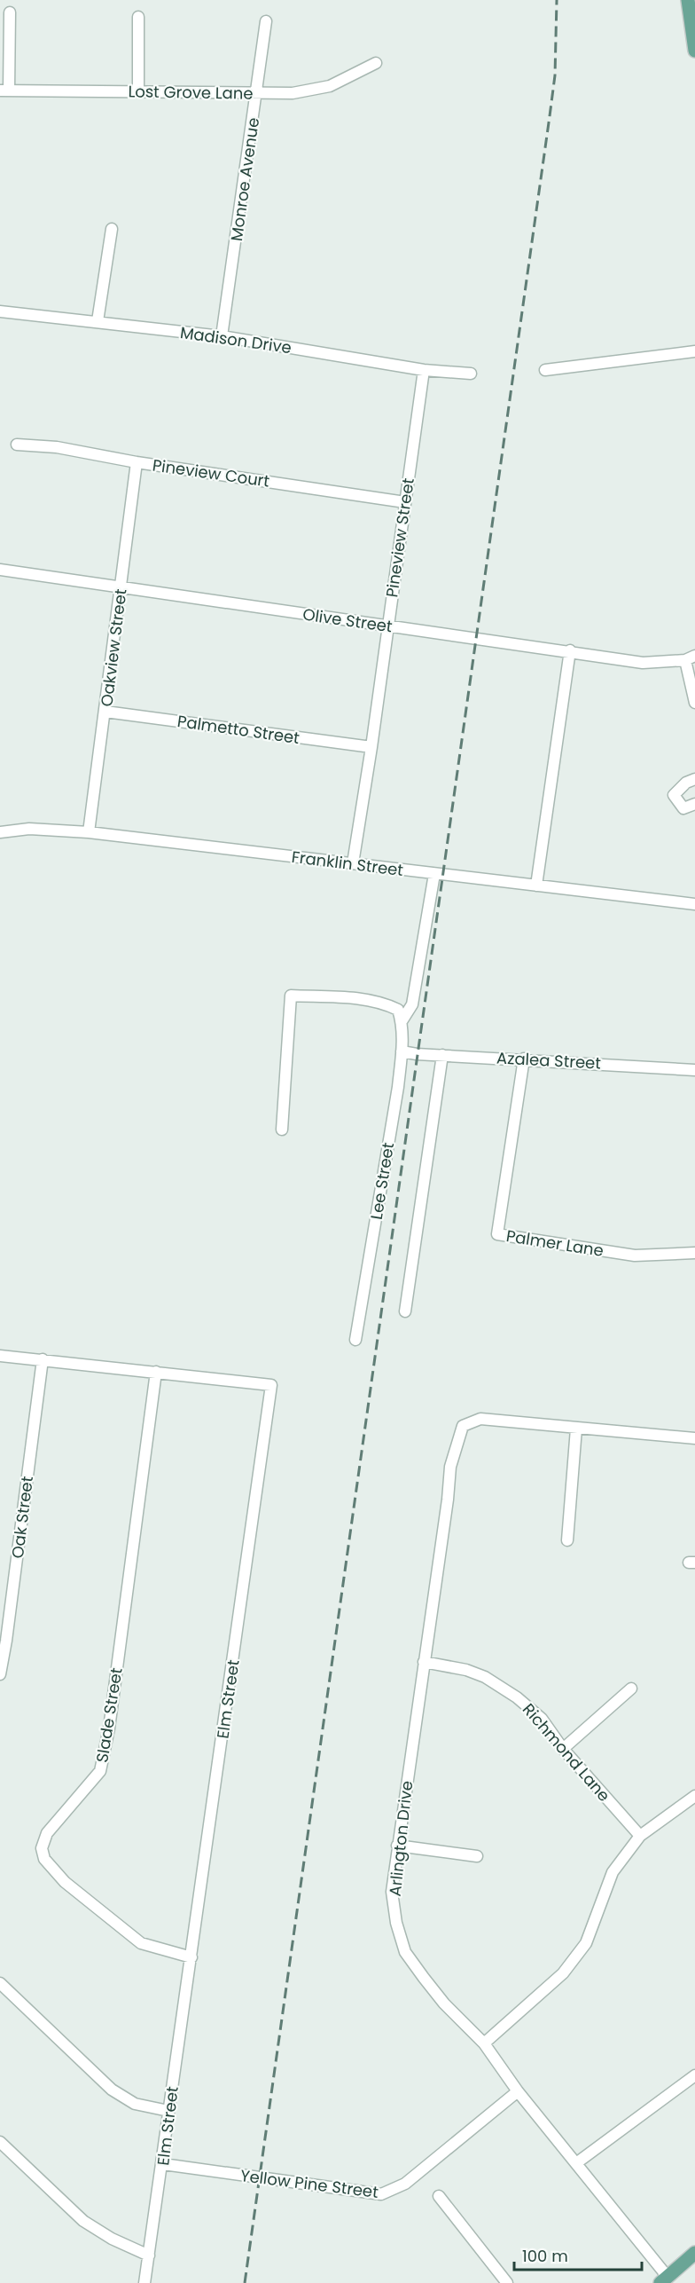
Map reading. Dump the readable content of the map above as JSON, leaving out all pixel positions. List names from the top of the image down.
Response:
{
  "streets": {
    "street": [
      "Lost Grove Lane",
      "Monroe Avenue",
      "Madison Drive",
      "Pineview Court",
      "Pineview Street",
      "Olive Street",
      "Oakview Street",
      "Palmetto Street",
      "Franklin Street",
      "Azalea Street",
      "Lee Street",
      "Palmer Lane",
      "Oak Street",
      "Elm Street",
      "Slade Street",
      "Richmond Lane",
      "Arlington Drive",
      "Yellow Pine Street"
    ]
  },
  "crossings": [
    ["Lost Grove Lane", "Monroe Avenue"],
    ["Monroe Avenue", "Madison Drive"],
    ["Madison Drive", "Pineview Street"],
    ["Pineview Court", "Pineview Street"],
    ["Pineview Court", "Oakview Street"],
    ["Pineview Street", "Olive Street"],
    ["Pineview Street", "Palmetto Street"],
    ["Pineview Street", "Franklin Street"],
    ["Olive Street", "Oakview Street"],
    ["Oakview Street", "Palmetto Street"],
    ["Oakview Street", "Franklin Street"],
    ["Franklin Street", "Lee Street"],
    ["Azalea Street", "Lee Street"],
    ["Azalea Street", "Palmer Lane"],
    ["Oak Street", "Elm Street"],
    ["Elm Street", "Slade Street"],
    ["Elm Street", "Yellow Pine Street"],
    ["Richmond Lane", "Arlington Drive"],
    ["Arlington Drive", "Yellow Pine Street"]
  ],
  "scale_bar": "100 m"
}
